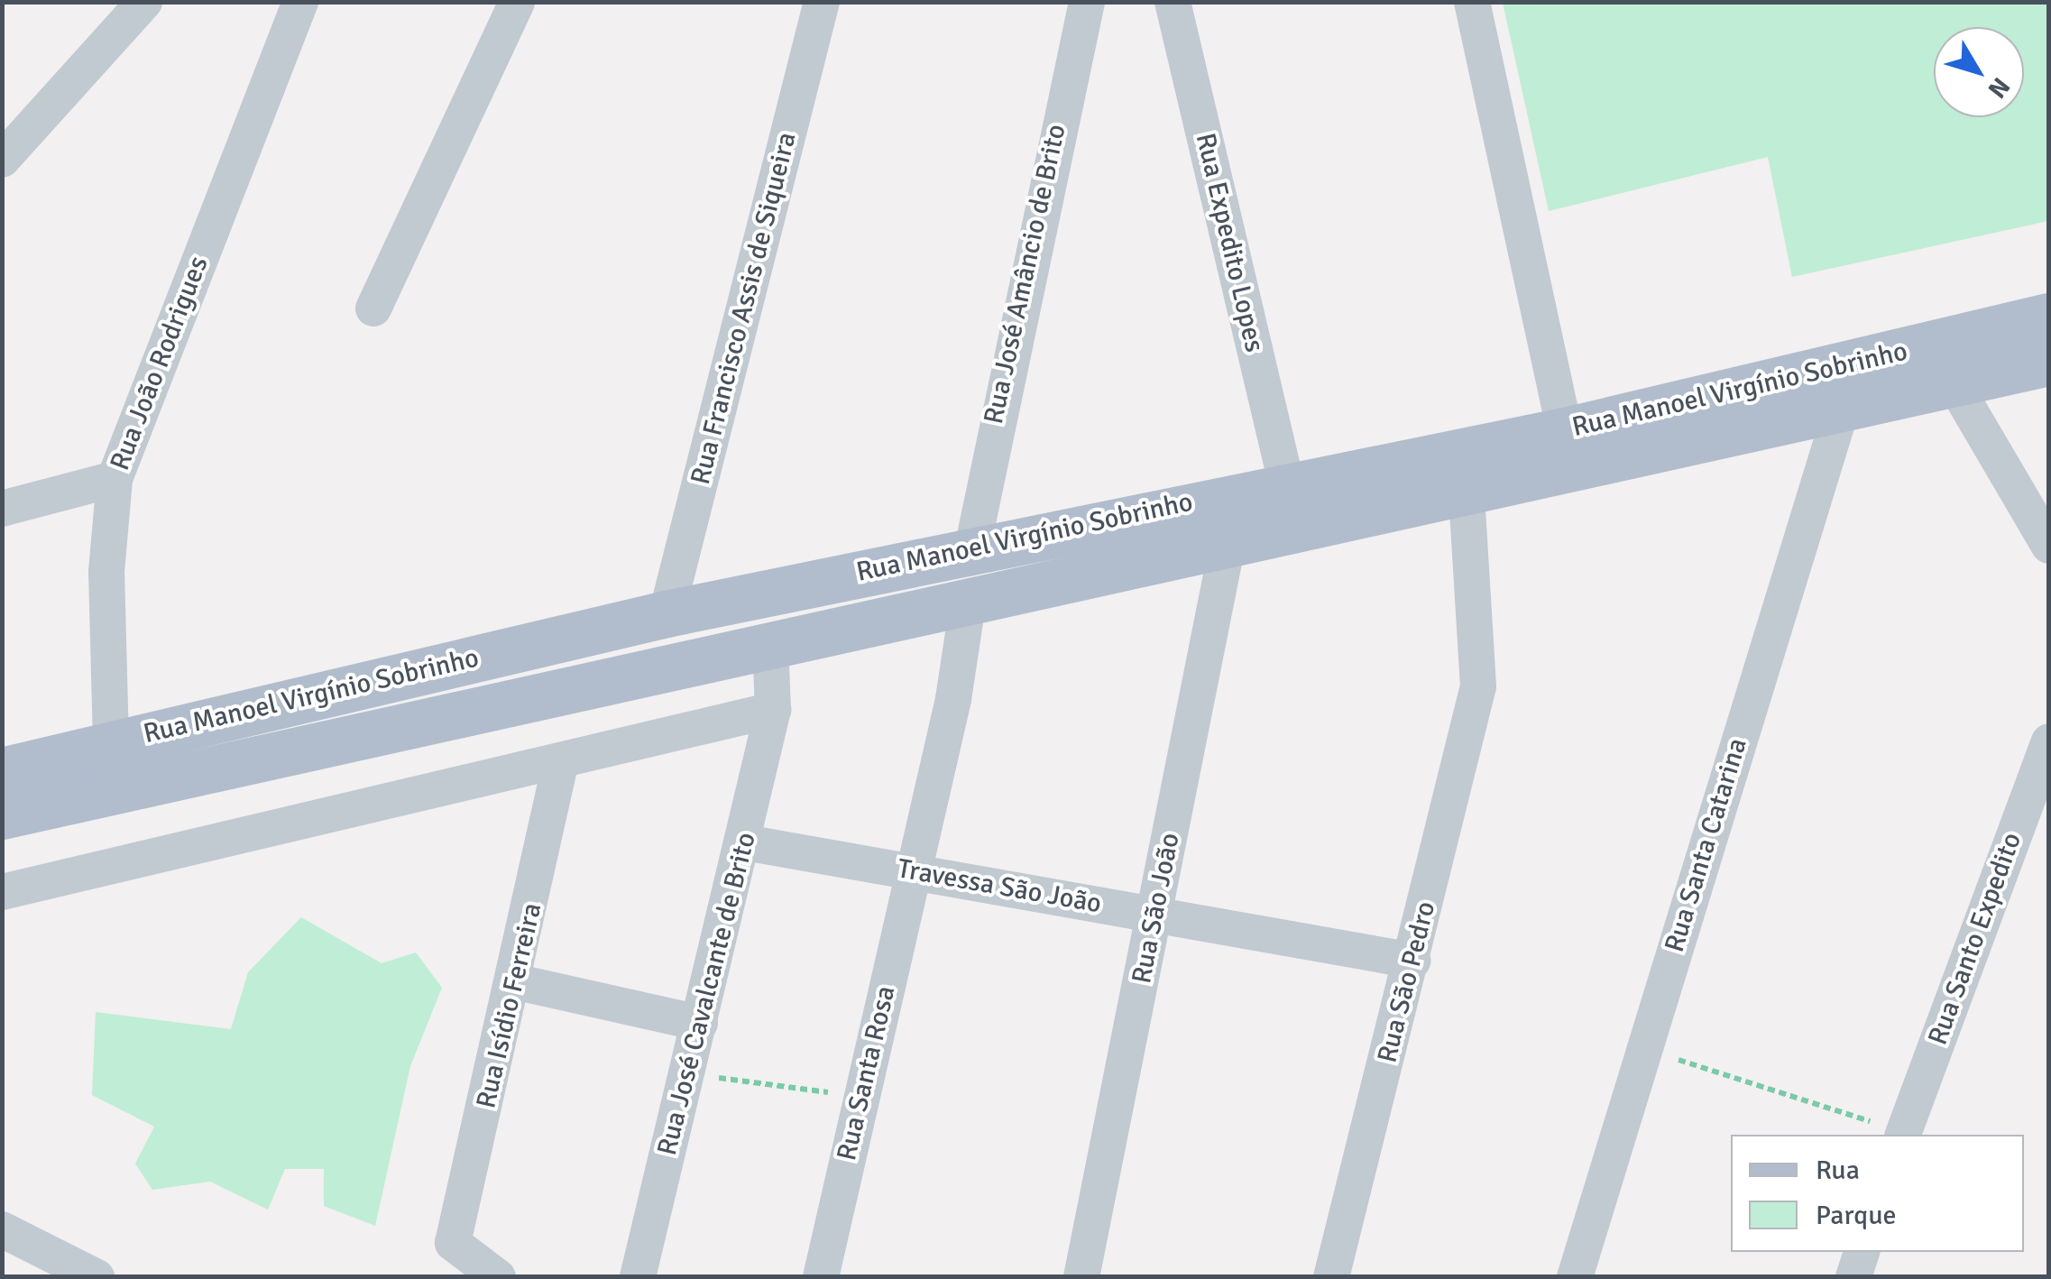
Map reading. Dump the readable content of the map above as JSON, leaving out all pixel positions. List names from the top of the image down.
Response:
{
  "streets": {
    "main road": ["Rua Manoel Virgínio Sobrinho"],
    "street": [
      "Rua Expedito Lopes",
      "Rua José Amâncio de Brito",
      "Rua Francisco Assis de Siqueira",
      "Rua João Rodrigues",
      "Rua Santa Catarina",
      "Travessa São João",
      "Rua São João",
      "Rua Santo Expedito",
      "Rua São Pedro",
      "Rua José Cavalcante de Brito",
      "Rua Isídio Ferreira",
      "Rua Santa Rosa"
    ]
  },
  "crossings": [
    ["Rua Expedito Lopes", "Rua Manoel Virgínio Sobrinho"],
    ["Rua José Amâncio de Brito", "Rua Manoel Virgínio Sobrinho"],
    ["Rua Francisco Assis de Siqueira", "Rua Manoel Virgínio Sobrinho"],
    ["Rua João Rodrigues", "Rua Manoel Virgínio Sobrinho"],
    ["Rua Manoel Virgínio Sobrinho", "Rua Santa Catarina"],
    ["Rua Manoel Virgínio Sobrinho", "Rua São João"],
    ["Rua Manoel Virgínio Sobrinho", "Rua São Pedro"],
    ["Rua Manoel Virgínio Sobrinho", "Rua José Cavalcante de Brito"],
    ["Rua Manoel Virgínio Sobrinho", "Rua Santa Rosa"],
    ["Travessa São João", "Rua São João"],
    ["Travessa São João", "Rua São Pedro"],
    ["Travessa São João", "Rua José Cavalcante de Brito"],
    ["Travessa São João", "Rua Santa Rosa"]
  ],
  "legend": ["Rua", "Parque"],
  "north": "bottom right"
}
